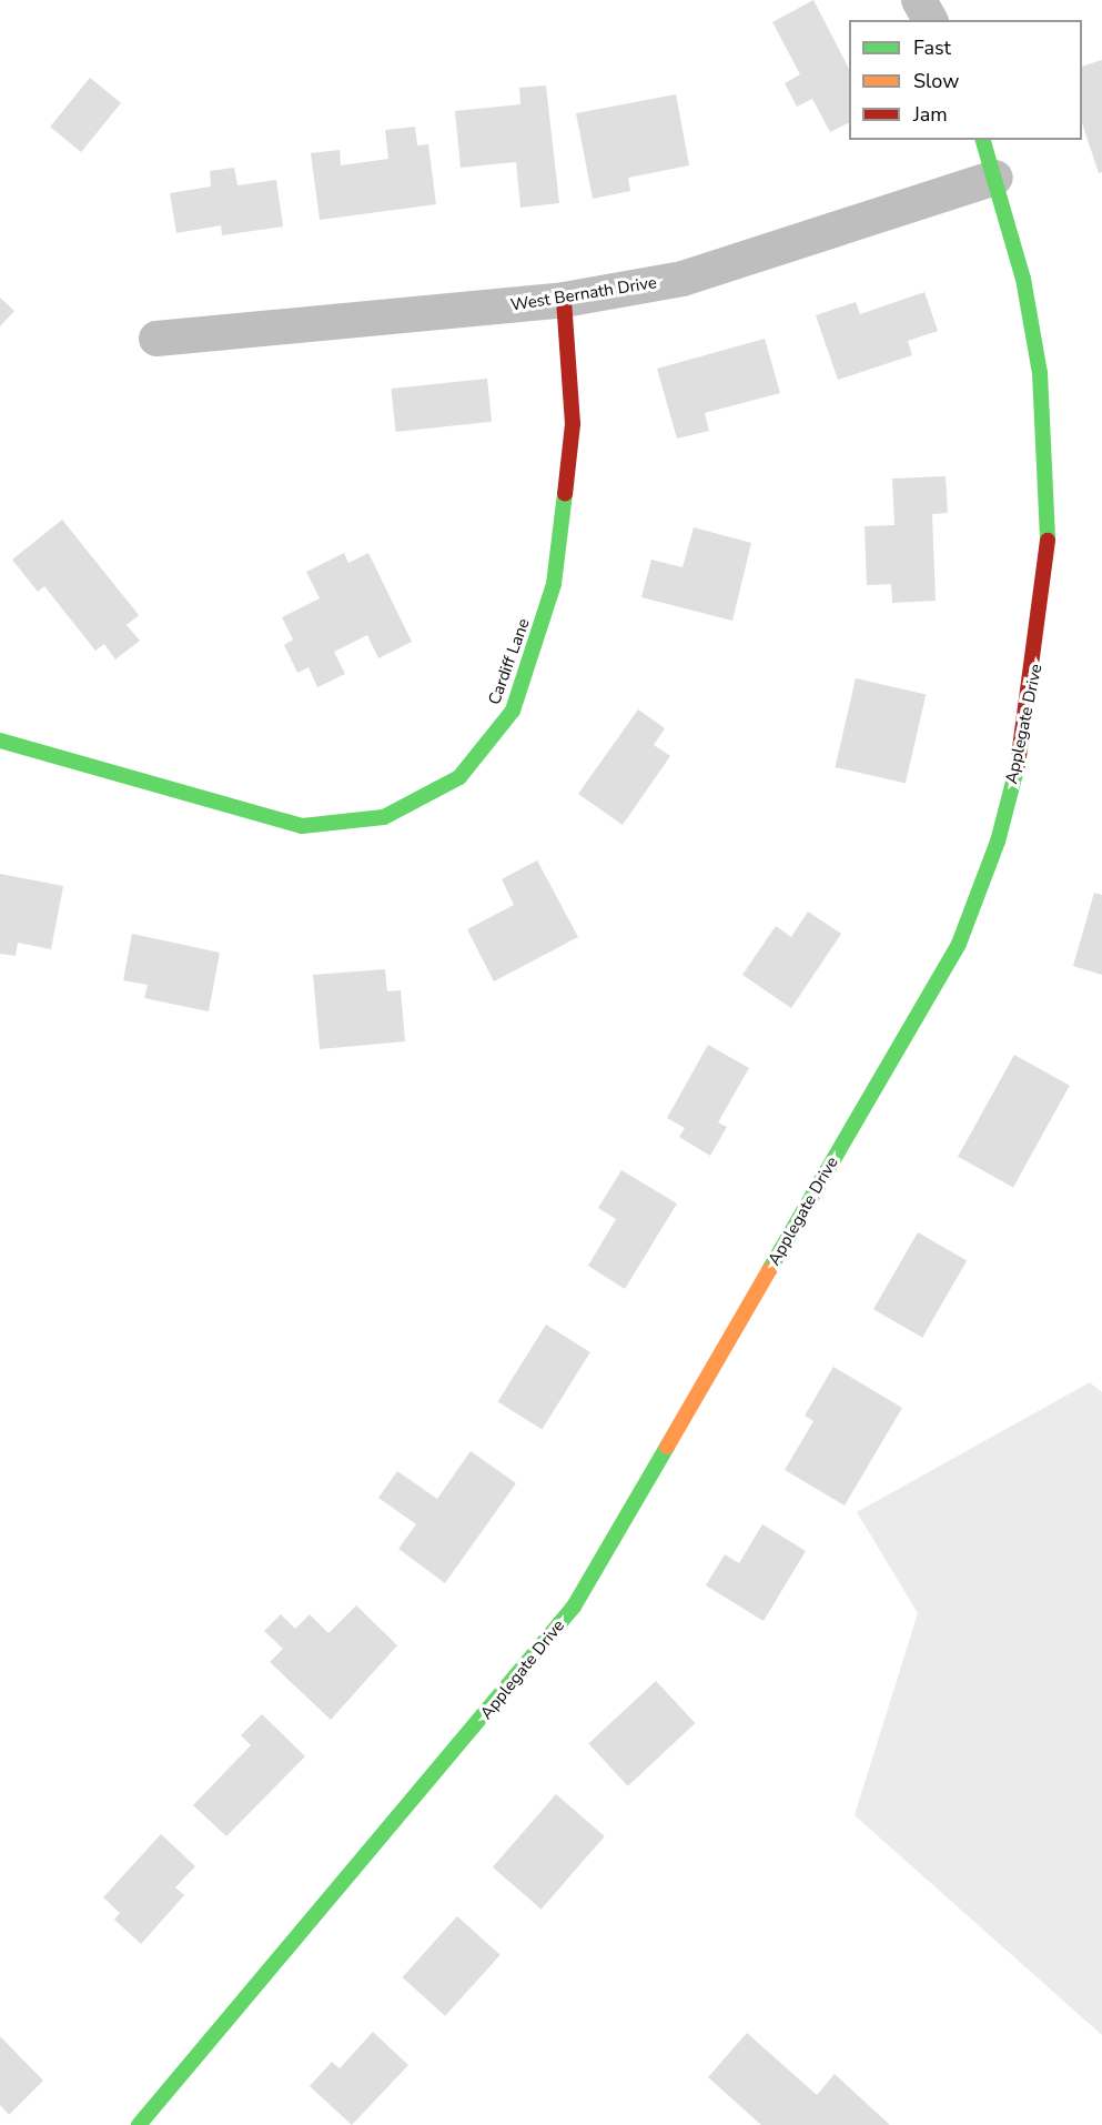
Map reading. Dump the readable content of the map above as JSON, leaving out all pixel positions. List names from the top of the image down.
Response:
{
  "streets": {
    "street": ["West Bernath Drive", "Cardiff Lane", "Applegate Drive"]
  },
  "crossings": [
    ["West Bernath Drive", "Cardiff Lane"],
    ["West Bernath Drive", "Applegate Drive"]
  ],
  "legend": ["Fast", "Slow", "Jam"]
}
